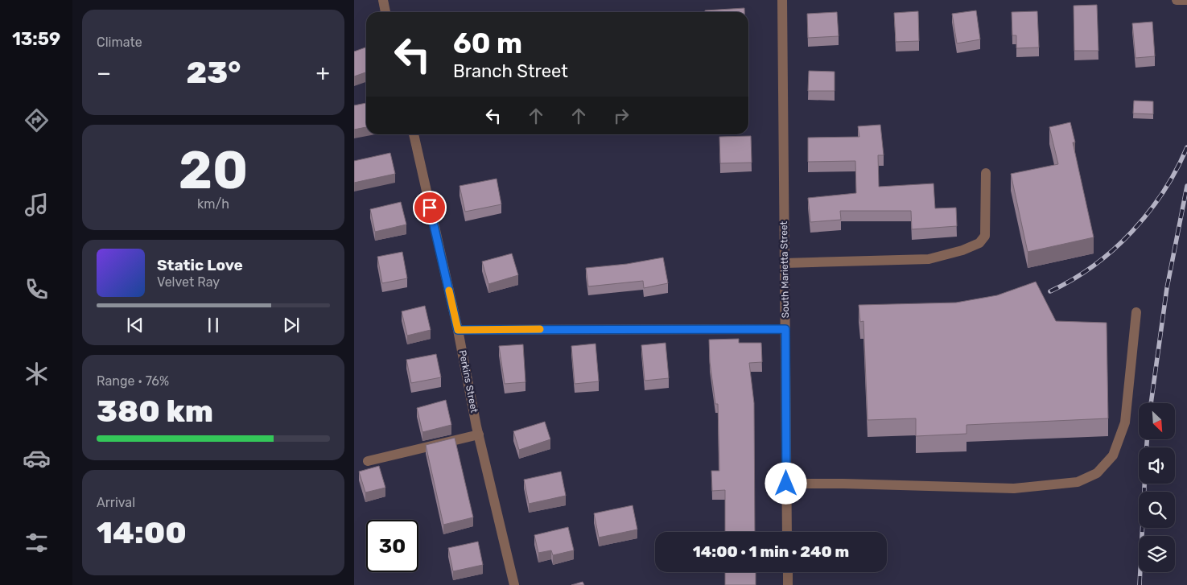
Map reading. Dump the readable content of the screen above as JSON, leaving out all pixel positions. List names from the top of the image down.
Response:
{
  "streets": {
    "street": ["South Marietta Street", "Perkins Street"]
  },
  "north": "bottom right",
  "page": {
    "tabs": "13:59",
    "tile": [
      "Climate",
      ["20", "km/h"],
      ["Range · 76%", "380 km"],
      ["Arrival", "14:00"]
    ],
    "turn": ["60 m", "Branch Street"],
    "heat": ["−", "23°", "+"],
    "song": ["Static Love", "Velvet Ray"],
    "limit": "30",
    "trip": "14:00 · 1 min · 240 m"
  }
}
